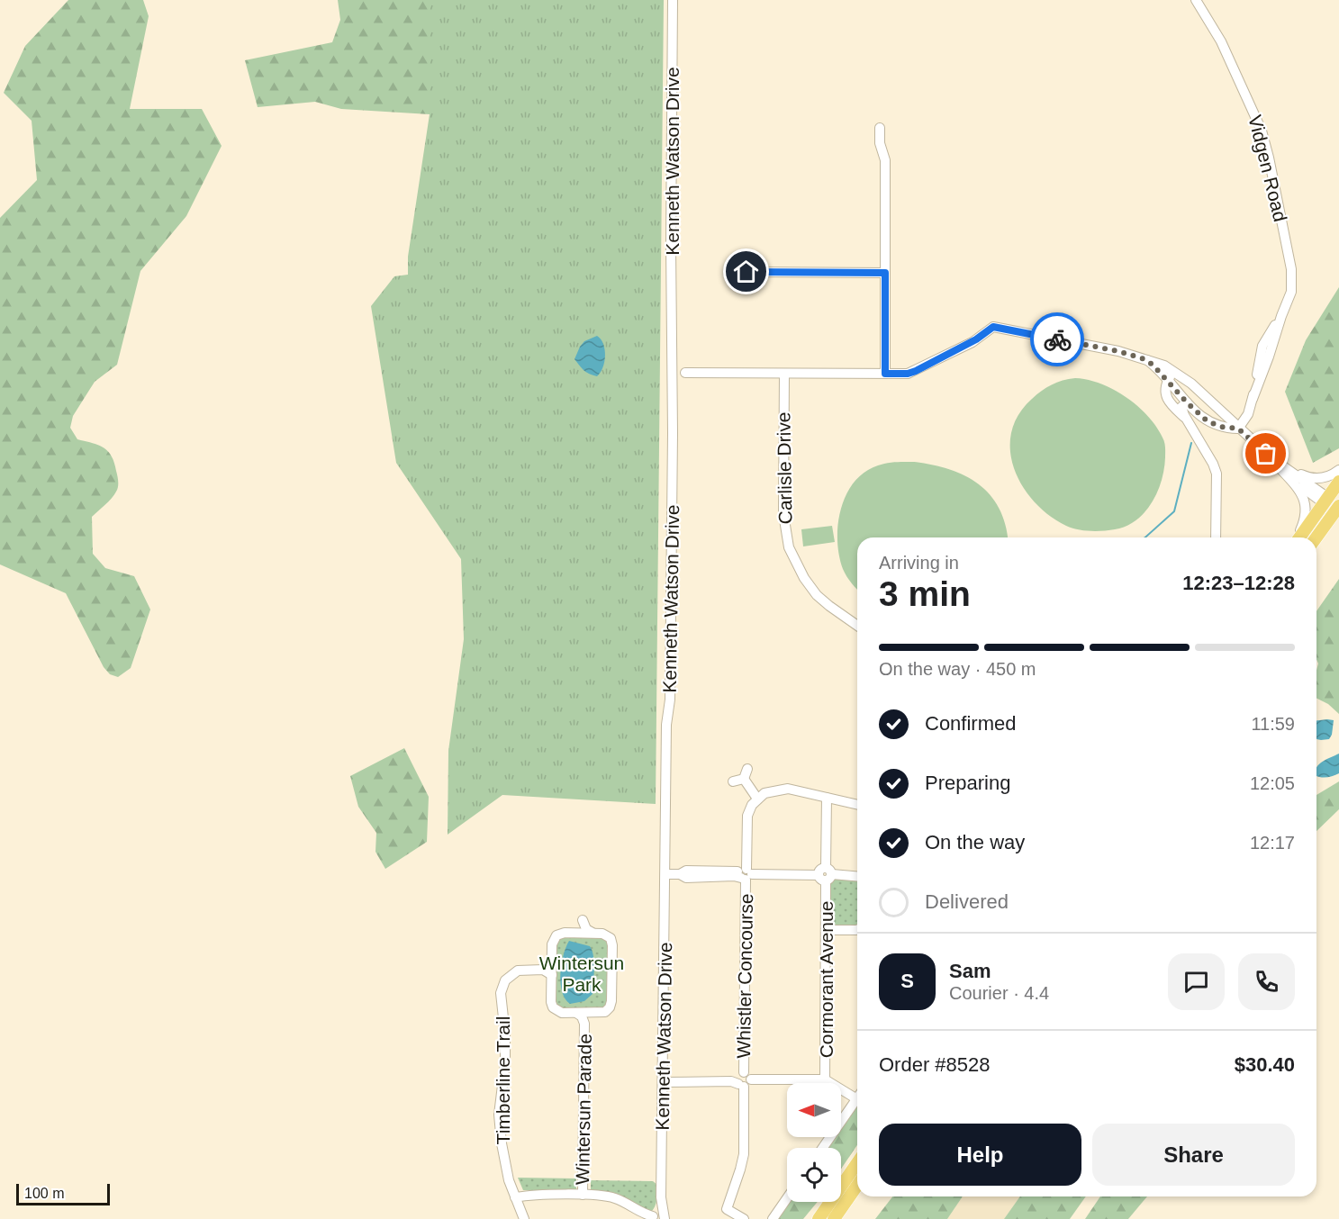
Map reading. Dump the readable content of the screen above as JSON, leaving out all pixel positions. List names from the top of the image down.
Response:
{
  "streets": {
    "street": [
      "Kenneth Watson Drive",
      "Vidgen Road",
      "Carlisle Drive",
      "Whistler Concourse",
      "Cormorant Avenue",
      "Timberline Trail",
      "Wintersun Parade"
    ]
  },
  "parks": ["Wintersun Park"],
  "scale_bar": "100 m",
  "north": "left",
  "page": {
    "heading": ["3 min", "Arriving in", "12:23–12:28"],
    "panel": [
      "Sam",
      "Courier · 4.4",
      "Order #8528",
      "$30.40"
    ],
    "bar": "On the way · 450 m",
    "list": [
      ["Confirmed", "11:59"],
      ["Preparing", "12:05"],
      ["On the way", "12:17"],
      "Delivered"
    ],
    "round": "S",
    "buttons": ["Help", "Share"],
    "scale": "100 m"
  }
}
